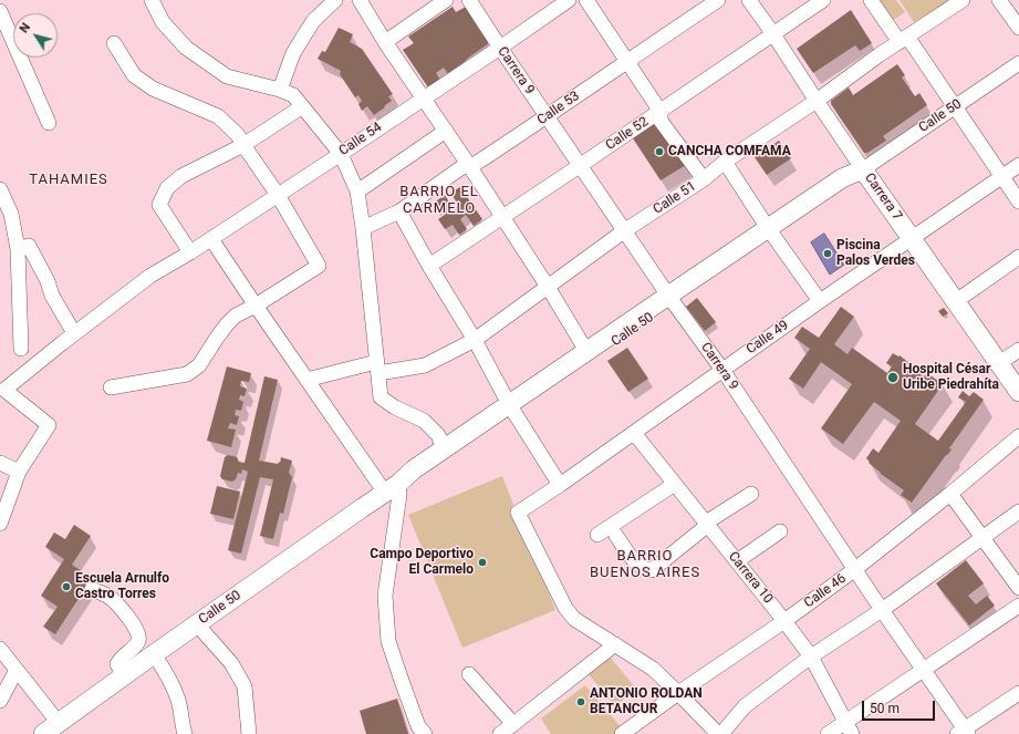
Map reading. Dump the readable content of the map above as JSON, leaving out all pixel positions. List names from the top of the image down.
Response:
{
  "streets": {
    "main road": ["Calle 50", "Carrera 7"],
    "street": [
      "Carrera 9",
      "Calle 53",
      "Calle 52",
      "Calle 54",
      "Calle 51",
      "Calle 49",
      "Carrera 10",
      "Calle 46"
    ]
  },
  "crossings": [
    ["Carrera 9", "Calle 53"],
    ["Carrera 9", "Calle 50"],
    ["Carrera 9", "Calle 52"],
    ["Carrera 9", "Calle 54"],
    ["Carrera 9", "Calle 51"],
    ["Carrera 9", "Calle 49"],
    ["Carrera 9", "Calle 46"],
    ["Calle 50", "Carrera 7"],
    ["Calle 52", "Carrera 7"],
    ["Carrera 7", "Calle 51"],
    ["Carrera 7", "Calle 49"],
    ["Calle 49", "Carrera 10"],
    ["Carrera 10", "Calle 46"]
  ],
  "districts": ["TAHAMIES", "BARRIO EL CARMELO", "BARRIO BUENOS AIRES"],
  "places": [
    "CANCHA COMFAMA",
    "Piscina Palos Verdes",
    "Hospital César Uribe Piedrahíta",
    "Campo Deportivo El Carmelo",
    "Escuela Arnulfo Castro Torres",
    "ANTONIO ROLDAN BETANCUR"
  ],
  "scale_bar": "50 m",
  "north": "top left"
}
